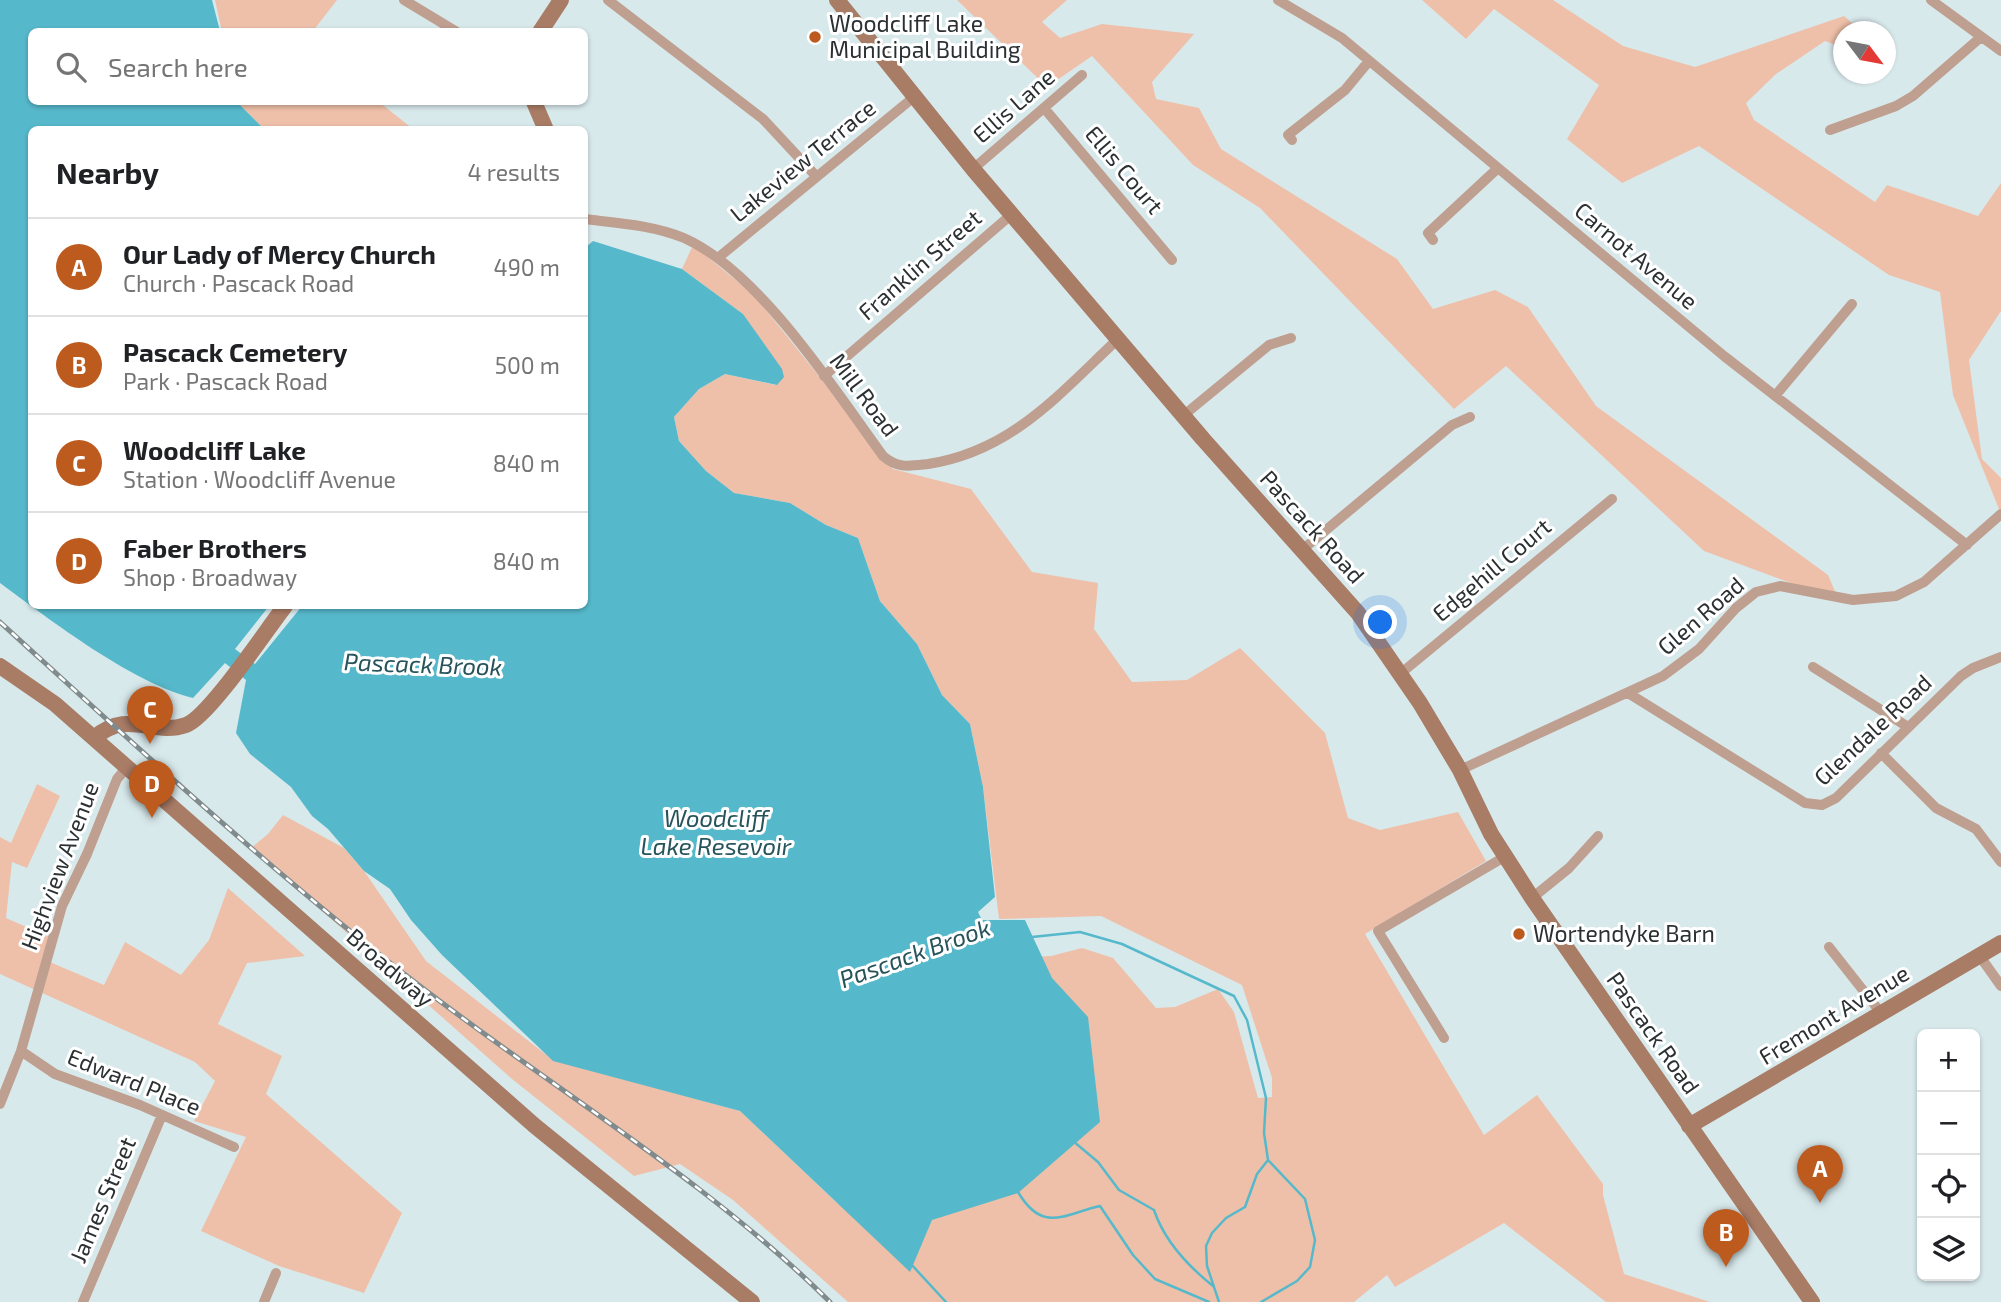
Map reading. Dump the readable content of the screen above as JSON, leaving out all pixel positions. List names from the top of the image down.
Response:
{
  "streets": {
    "street": [
      "Ellis Lane",
      "Lakeview Terrace",
      "Ellis Court",
      "Carnot Avenue",
      "Franklin Street",
      "Mill Road",
      "Pascack Road",
      "Edgehill Court",
      "Glen Road",
      "Glendale Road",
      "Highview Avenue",
      "Broadway",
      "Fremont Avenue",
      "Edward Place",
      "James Street"
    ]
  },
  "crossings": [
    ["Ellis Lane", "Ellis Court"],
    ["Ellis Lane", "Pascack Road"],
    ["Lakeview Terrace", "Mill Road"],
    ["Lakeview Terrace", "Pascack Road"],
    ["Carnot Avenue", "Glen Road"],
    ["Franklin Street", "Mill Road"],
    ["Franklin Street", "Pascack Road"],
    ["Mill Road", "Pascack Road"],
    ["Pascack Road", "Edgehill Court"],
    ["Pascack Road", "Glen Road"],
    ["Pascack Road", "Fremont Avenue"],
    ["Glen Road", "Glendale Road"],
    ["Highview Avenue", "Broadway"],
    ["Highview Avenue", "Edward Place"],
    ["Edward Place", "James Street"]
  ],
  "water": ["Pascack Brook", "Woodcliff Lake Resevoir"],
  "places": ["Woodcliff Lake Municipal Building", "Wortendyke Barn"],
  "north": "bottom right",
  "page": {
    "search": "Search here",
    "heading": ["Nearby", "4 results"],
    "list": [
      {
        "mark": "A",
        "name": "Our Lady of Mercy Church",
        "note": "Church · Pascack Road",
        "value": "490 m"
      },
      {
        "mark": "B",
        "name": "Pascack Cemetery",
        "note": "Park · Pascack Road",
        "value": "500 m"
      },
      {
        "mark": "C",
        "name": "Woodcliff Lake",
        "note": "Station · Woodcliff Avenue",
        "value": "840 m"
      },
      {
        "mark": "D",
        "name": "Faber Brothers",
        "note": "Shop · Broadway",
        "value": "840 m"
      }
    ],
    "pins": [
      "C",
      "D",
      "A",
      "B"
    ],
    "map_buttons": ["+", "−"]
  }
}
